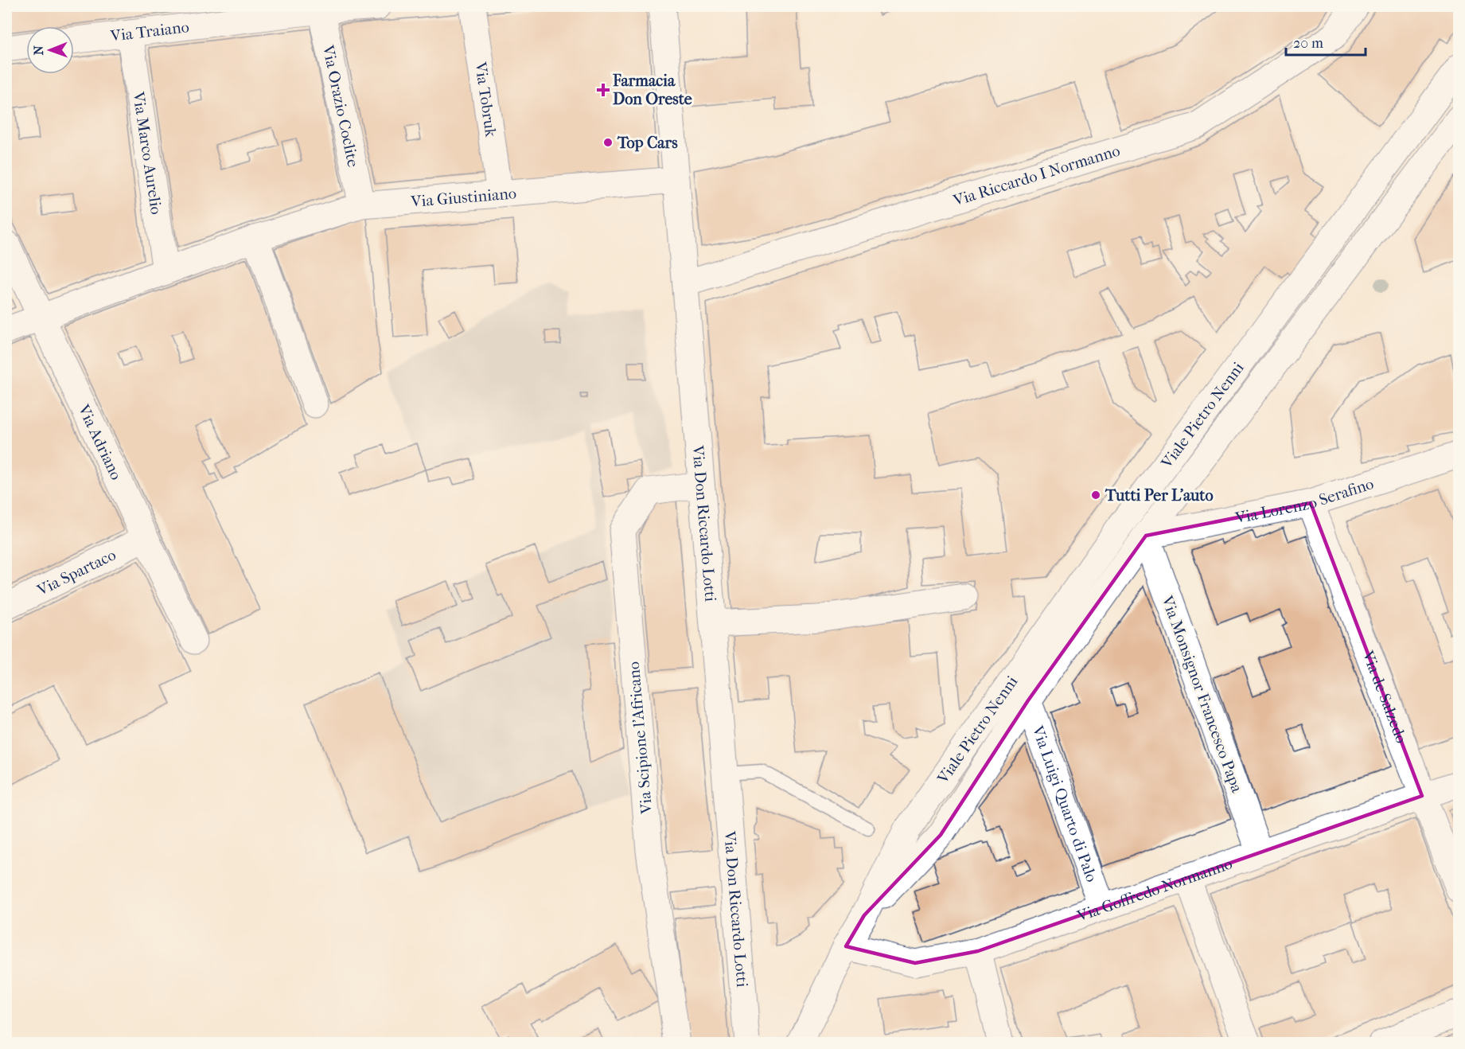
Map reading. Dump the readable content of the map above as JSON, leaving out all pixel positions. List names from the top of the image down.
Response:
{
  "streets": {
    "street": [
      "Via Traiano",
      "Via Tobruk",
      "Via Orazio Coclite",
      "Via Marco Aurelio",
      "Via Riccardo I Normanno",
      "Via Giustiniano",
      "Viale Pietro Nenni",
      "Via Adriano",
      "Via Lorenzo Serafino",
      "Via Don Riccardo Lotti",
      "Via Spartaco",
      "Via Monsignor Francesco Papa",
      "Via de Salzedo",
      "Via Scipione l'Africano",
      "Via Luigi Quarto di Palo",
      "Via Goffredo Normanno"
    ]
  },
  "crossings": [
    ["Via Traiano", "Via Orazio Coclite"],
    ["Via Traiano", "Via Marco Aurelio"],
    ["Via Tobruk", "Via Giustiniano"],
    ["Via Orazio Coclite", "Via Giustiniano"],
    ["Via Marco Aurelio", "Via Giustiniano"],
    ["Via Riccardo I Normanno", "Via Don Riccardo Lotti"],
    ["Via Giustiniano", "Via Adriano"],
    ["Via Giustiniano", "Via Don Riccardo Lotti"],
    ["Viale Pietro Nenni", "Via Lorenzo Serafino"],
    ["Viale Pietro Nenni", "Via Monsignor Francesco Papa"],
    ["Viale Pietro Nenni", "Via Luigi Quarto di Palo"],
    ["Viale Pietro Nenni", "Via Goffredo Normanno"],
    ["Via Adriano", "Via Spartaco"],
    ["Via Lorenzo Serafino", "Via Monsignor Francesco Papa"],
    ["Via Lorenzo Serafino", "Via de Salzedo"],
    ["Via Don Riccardo Lotti", "Via Scipione l'Africano"],
    ["Via Monsignor Francesco Papa", "Via Goffredo Normanno"],
    ["Via de Salzedo", "Via Goffredo Normanno"],
    ["Via Luigi Quarto di Palo", "Via Goffredo Normanno"]
  ],
  "places": {
    "health": ["Farmacia Don Oreste"],
    "other": ["Top Cars", "Tutti Per L'auto"]
  },
  "scale_bar": "20 m",
  "north": "left"
}
